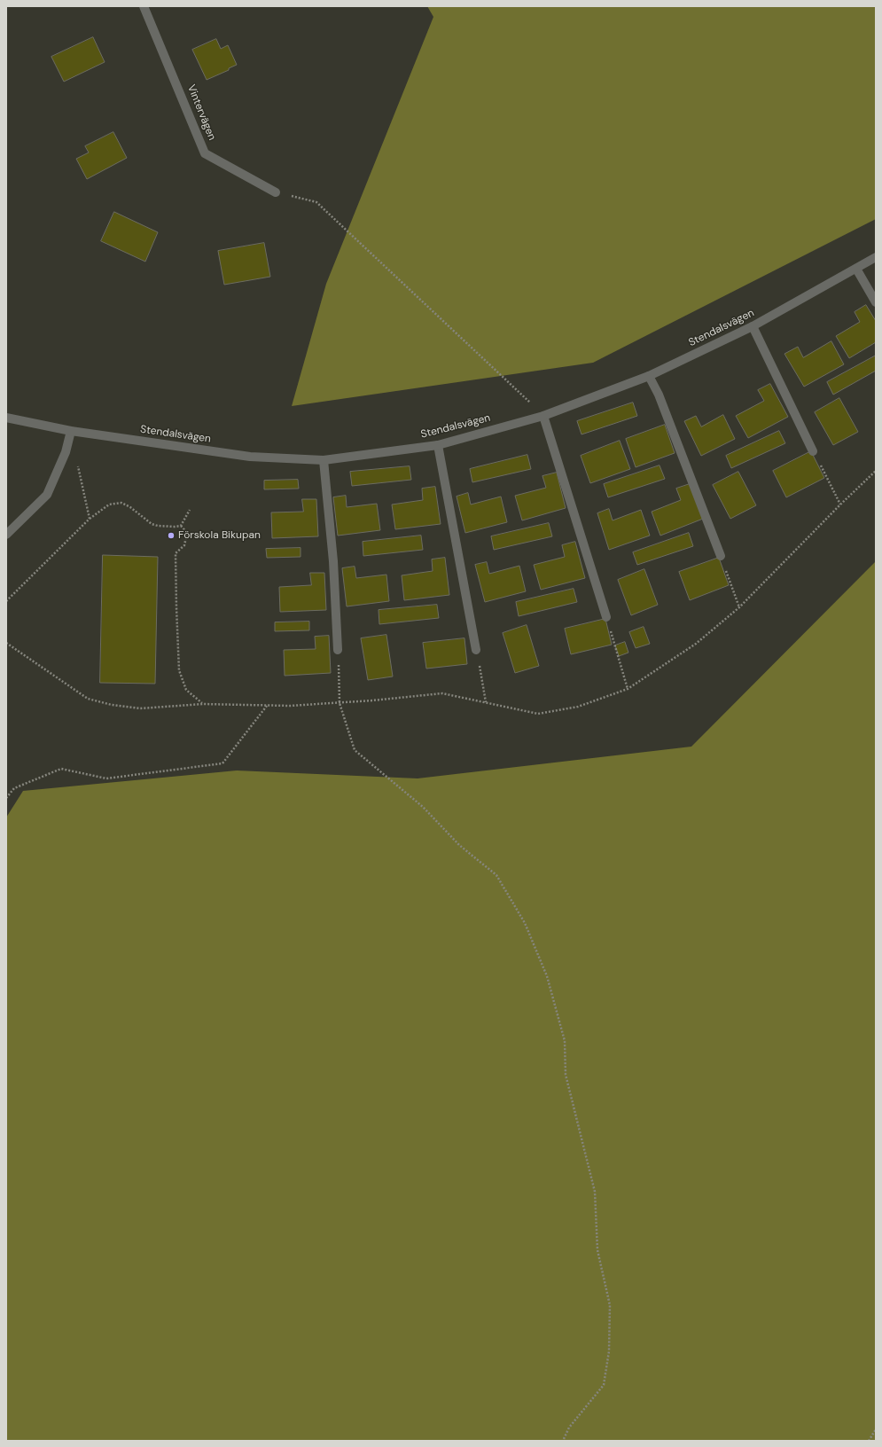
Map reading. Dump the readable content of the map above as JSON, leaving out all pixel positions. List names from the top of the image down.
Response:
{
  "streets": {
    "street": ["Vintervägen", "Stendalsvägen"]
  },
  "places": ["Förskola Bikupan"]
}
